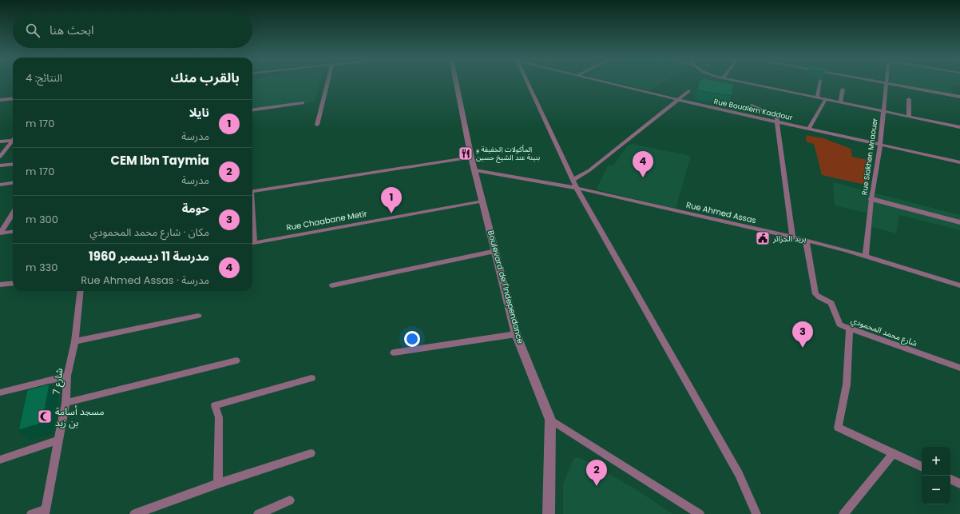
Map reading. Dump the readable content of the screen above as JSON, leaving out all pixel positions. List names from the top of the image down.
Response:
{
  "streets": {
    "street": [
      "Rue Boualem Kaddour",
      "Rue Siakhen Mnaouer",
      "Rue Ahmed Assas",
      "Rue Chaabane Metir",
      "Boulevard de l'Independance",
      "شارع محمد المحمودي",
      "شارع 7"
    ]
  },
  "crossings": [
    ["Rue Boualem Kaddour", "Rue Siakhen Mnaouer"],
    ["Rue Siakhen Mnaouer", "Rue Ahmed Assas"],
    ["Rue Ahmed Assas", "Boulevard de l'Independance"],
    ["Rue Ahmed Assas", "شارع محمد المحمودي"],
    ["Rue Chaabane Metir", "Boulevard de l'Independance"]
  ],
  "places": {
    "restaurant": ["المأكولات الخفيفة و بنينة عند الشيخ حسين"],
    "public building": ["بريد الجزائر"],
    "mosque": ["مسجد أسامة بن زيد"]
  },
  "page": {
    "search": "ابحث هنا",
    "heading": ["بالقرب منك", "النتائج: 4"],
    "list": [
      {
        "mark": "1",
        "name": "نايلا",
        "note": "مدرسة",
        "value": "170 m"
      },
      {
        "mark": "2",
        "name": "CEM Ibn Taymia",
        "note": "مدرسة",
        "value": "170 m"
      },
      {
        "mark": "3",
        "name": "حومة",
        "note": "مكان · شارع محمد المحمودي",
        "value": "300 m"
      },
      {
        "mark": "4",
        "name": "مدرسة 11 ديسمبر 1960",
        "note": "مدرسة · Rue Ahmed Assas",
        "value": "330 m"
      }
    ],
    "pins": [
      "4",
      "1",
      "3",
      "2"
    ],
    "map_buttons": ["+", "−"]
  }
}
